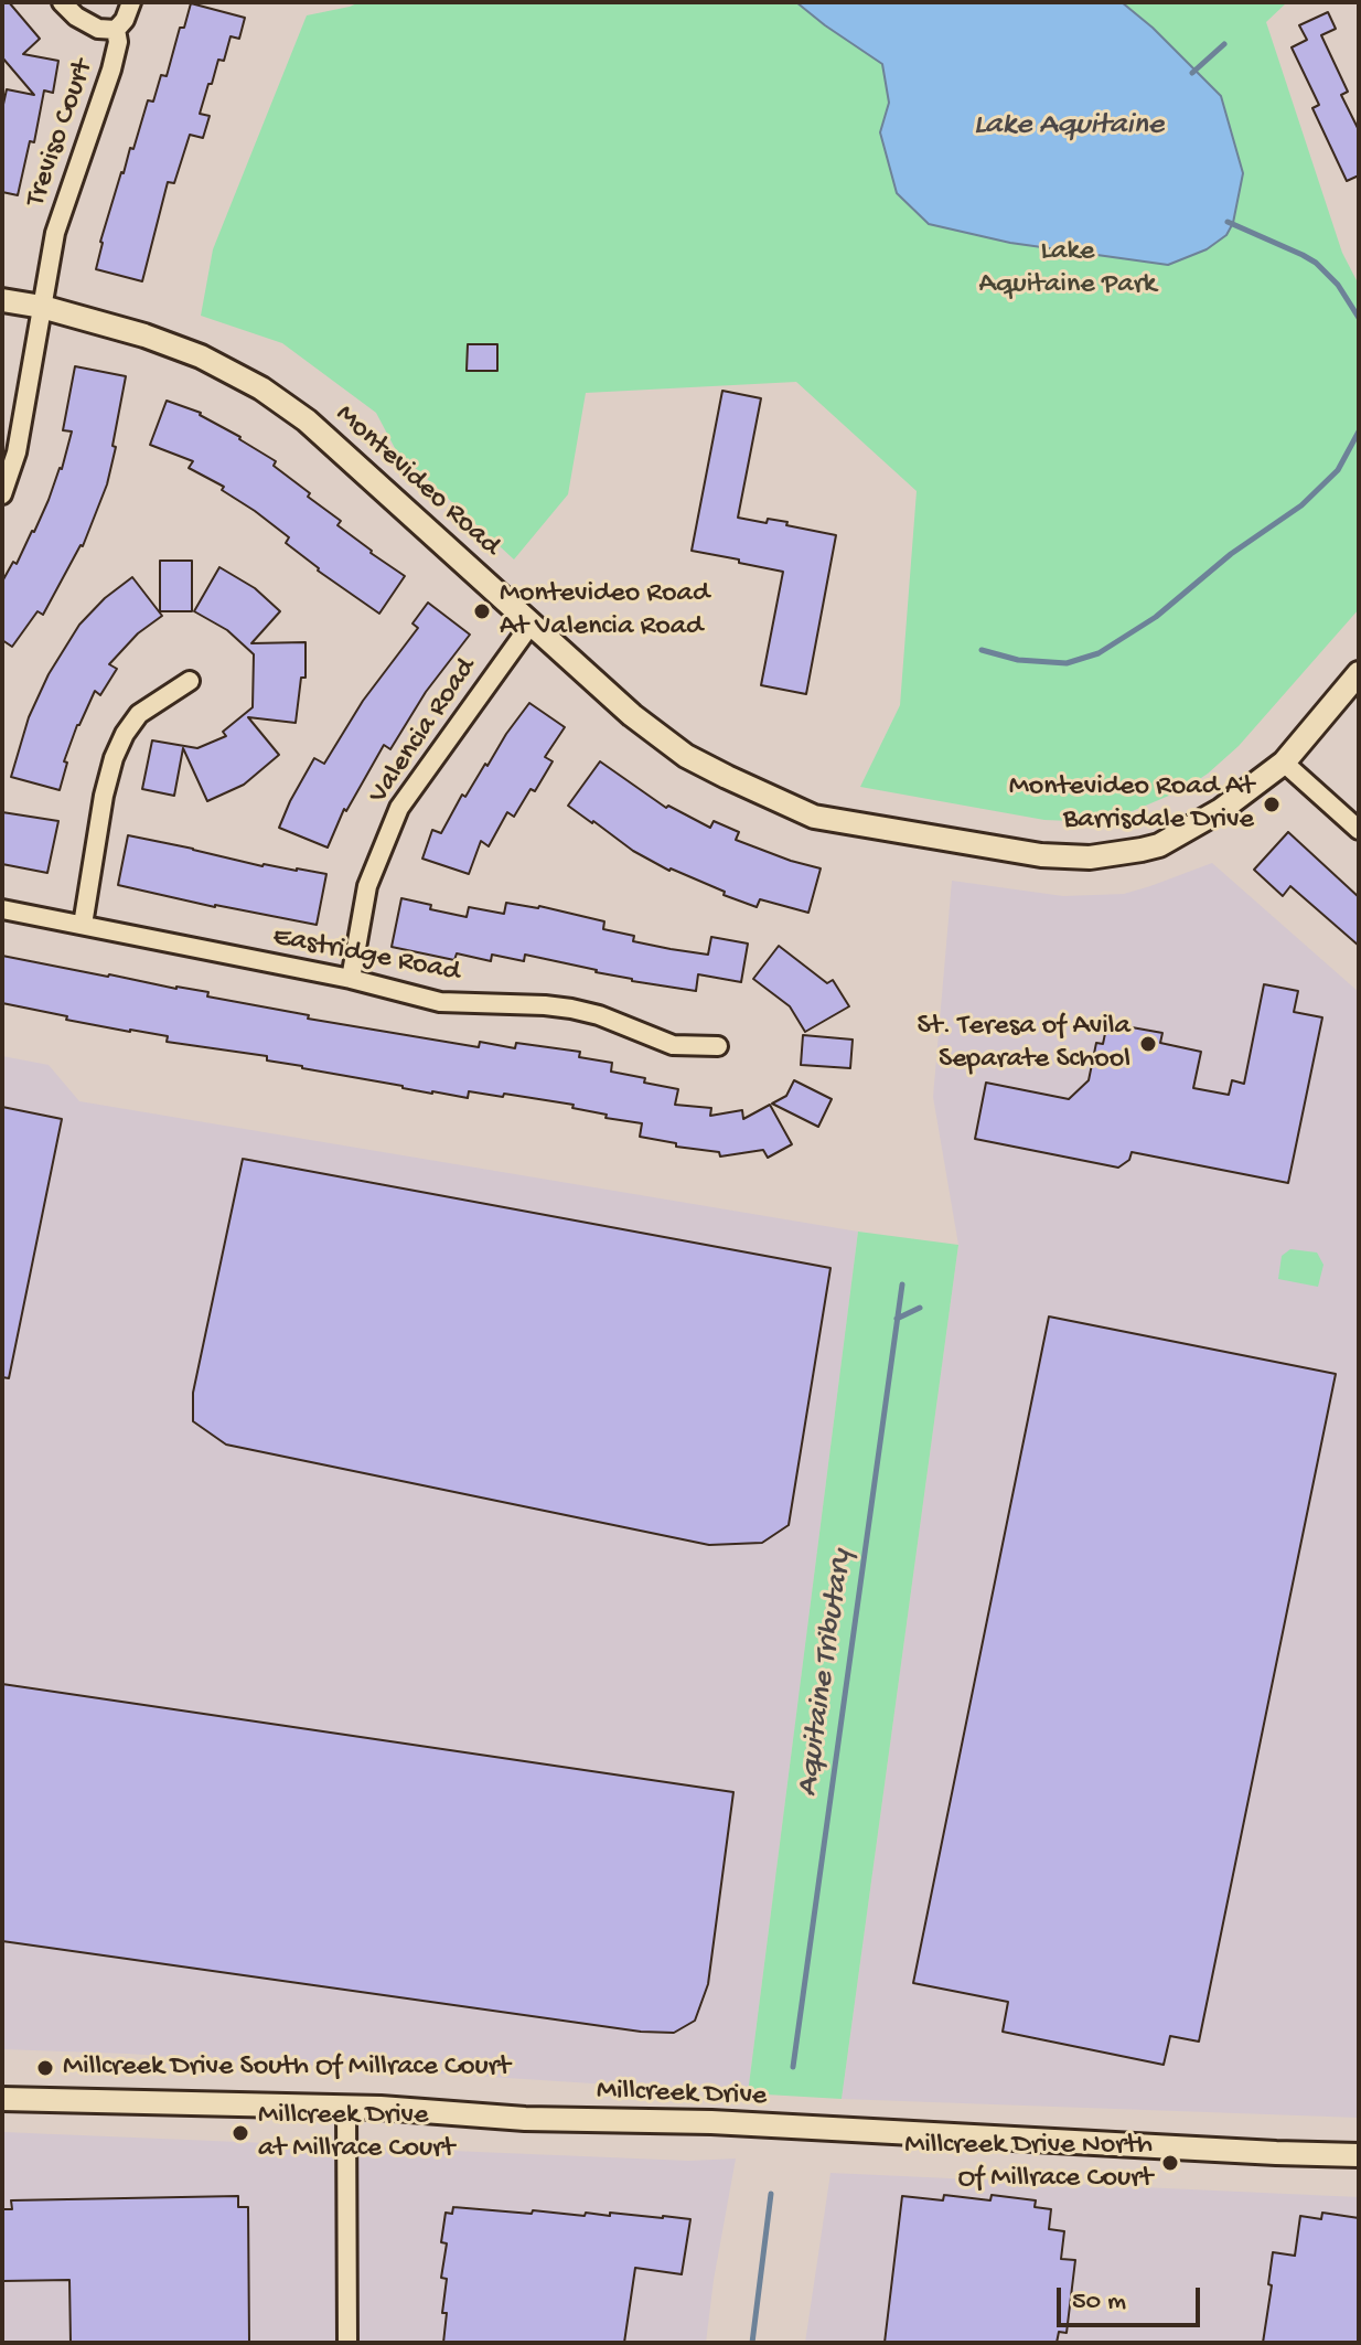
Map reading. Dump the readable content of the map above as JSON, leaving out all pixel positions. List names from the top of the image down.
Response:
{
  "streets": {
    "street": [
      "Treviso Court",
      "Montevideo Road",
      "Valencia Road",
      "Eastridge Road",
      "Millcreek Drive"
    ]
  },
  "crossings": [
    ["Treviso Court", "Montevideo Road"],
    ["Montevideo Road", "Valencia Road"],
    ["Valencia Road", "Eastridge Road"]
  ],
  "water": ["Lake Aquitaine", "Aquitaine Tributary"],
  "parks": ["Lake Aquitaine Park"],
  "places": [
    "Montevideo Road At Valencia Road",
    "Montevideo Road At Barrisdale Drive",
    "St. Teresa of Avila Separate School",
    "Millcreek Drive South Of Millrace Court",
    "Millcreek Drive at Millrace Court",
    "Millcreek Drive North Of Millrace Court"
  ],
  "scale_bar": "50 m"
}
